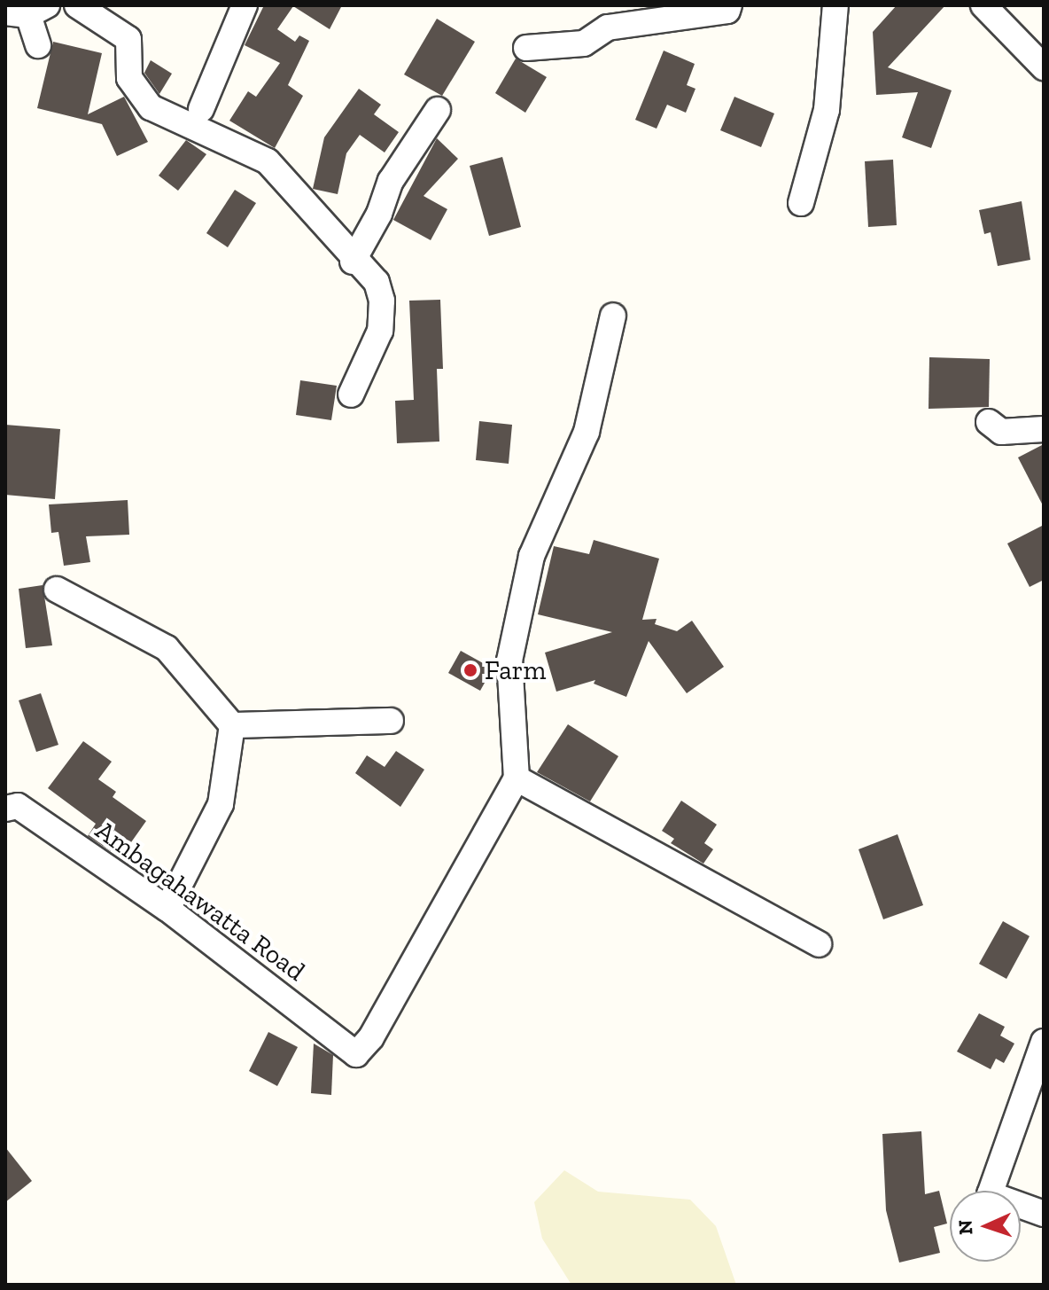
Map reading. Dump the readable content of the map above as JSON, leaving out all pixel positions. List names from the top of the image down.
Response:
{
  "streets": {
    "street": ["Ambagahawatta Road"]
  },
  "places": ["Farm"],
  "north": "left"
}
